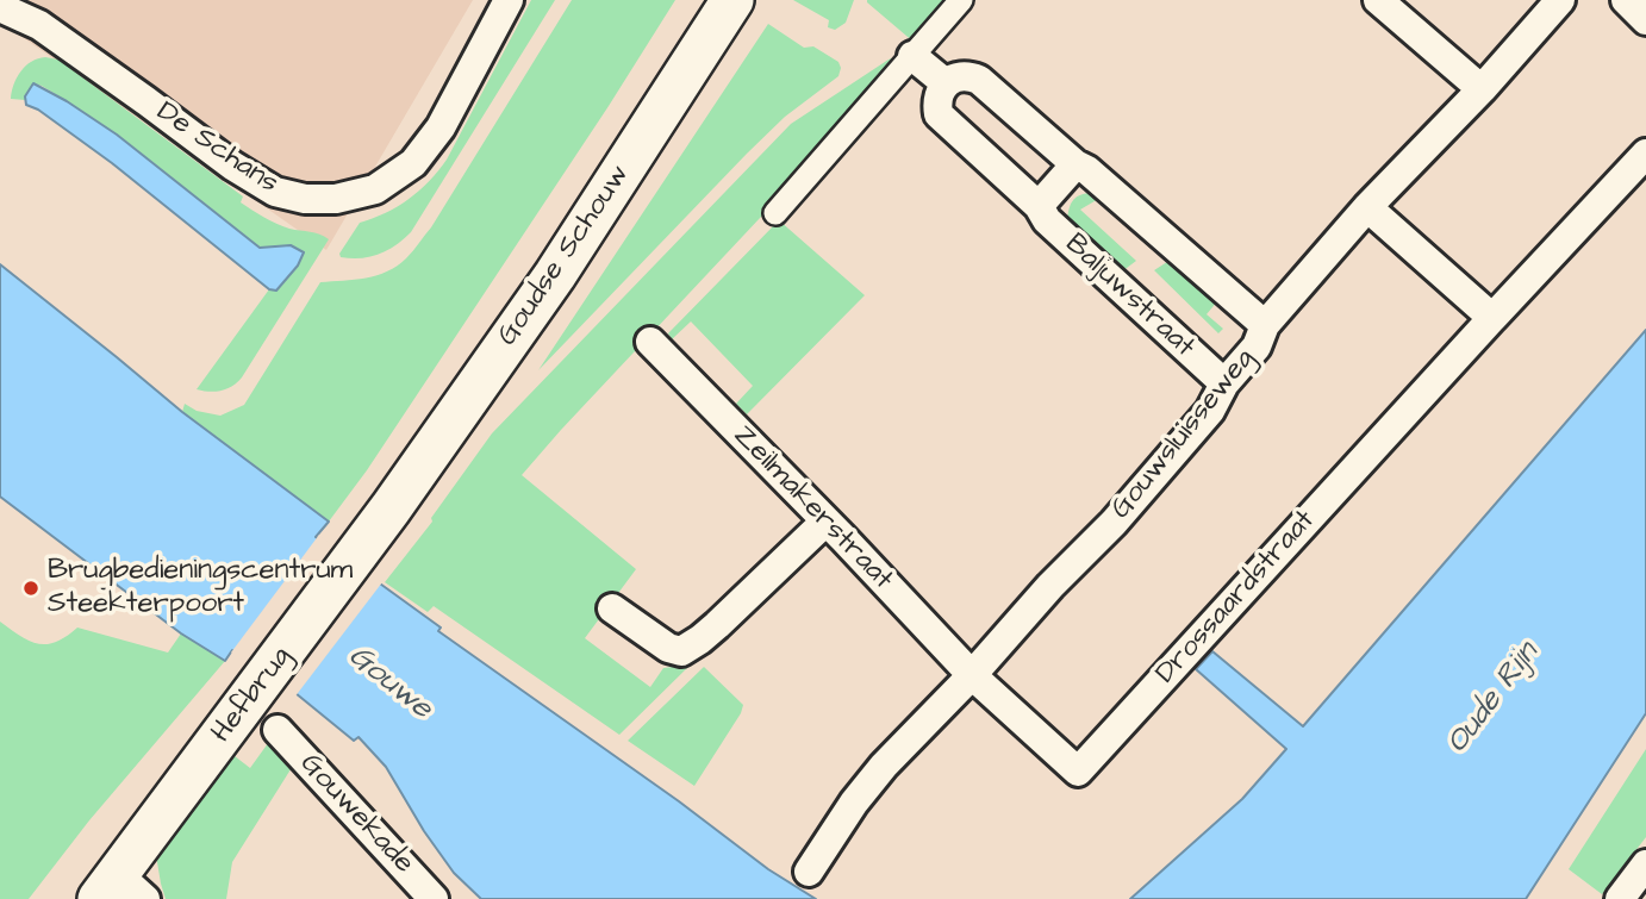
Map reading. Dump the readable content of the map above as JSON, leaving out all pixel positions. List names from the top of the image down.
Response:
{
  "streets": {
    "main road": ["Goudse Schouw", "Hefbrug"],
    "street": [
      "De Schans",
      "Baljuwstraat",
      "Gouwsluisseweg",
      "Zeilmakerstraat",
      "Drossaardstraat",
      "Gouwekade"
    ]
  },
  "crossings": [
    ["Goudse Schouw", "Hefbrug"],
    ["Baljuwstraat", "Gouwsluisseweg"],
    ["Gouwsluisseweg", "Zeilmakerstraat"],
    ["Gouwsluisseweg", "Drossaardstraat"],
    ["Zeilmakerstraat", "Drossaardstraat"]
  ],
  "water": ["Gouwe", "Oude Rijn"],
  "places": ["Brugbedieningscentrum Steekterpoort"]
}
